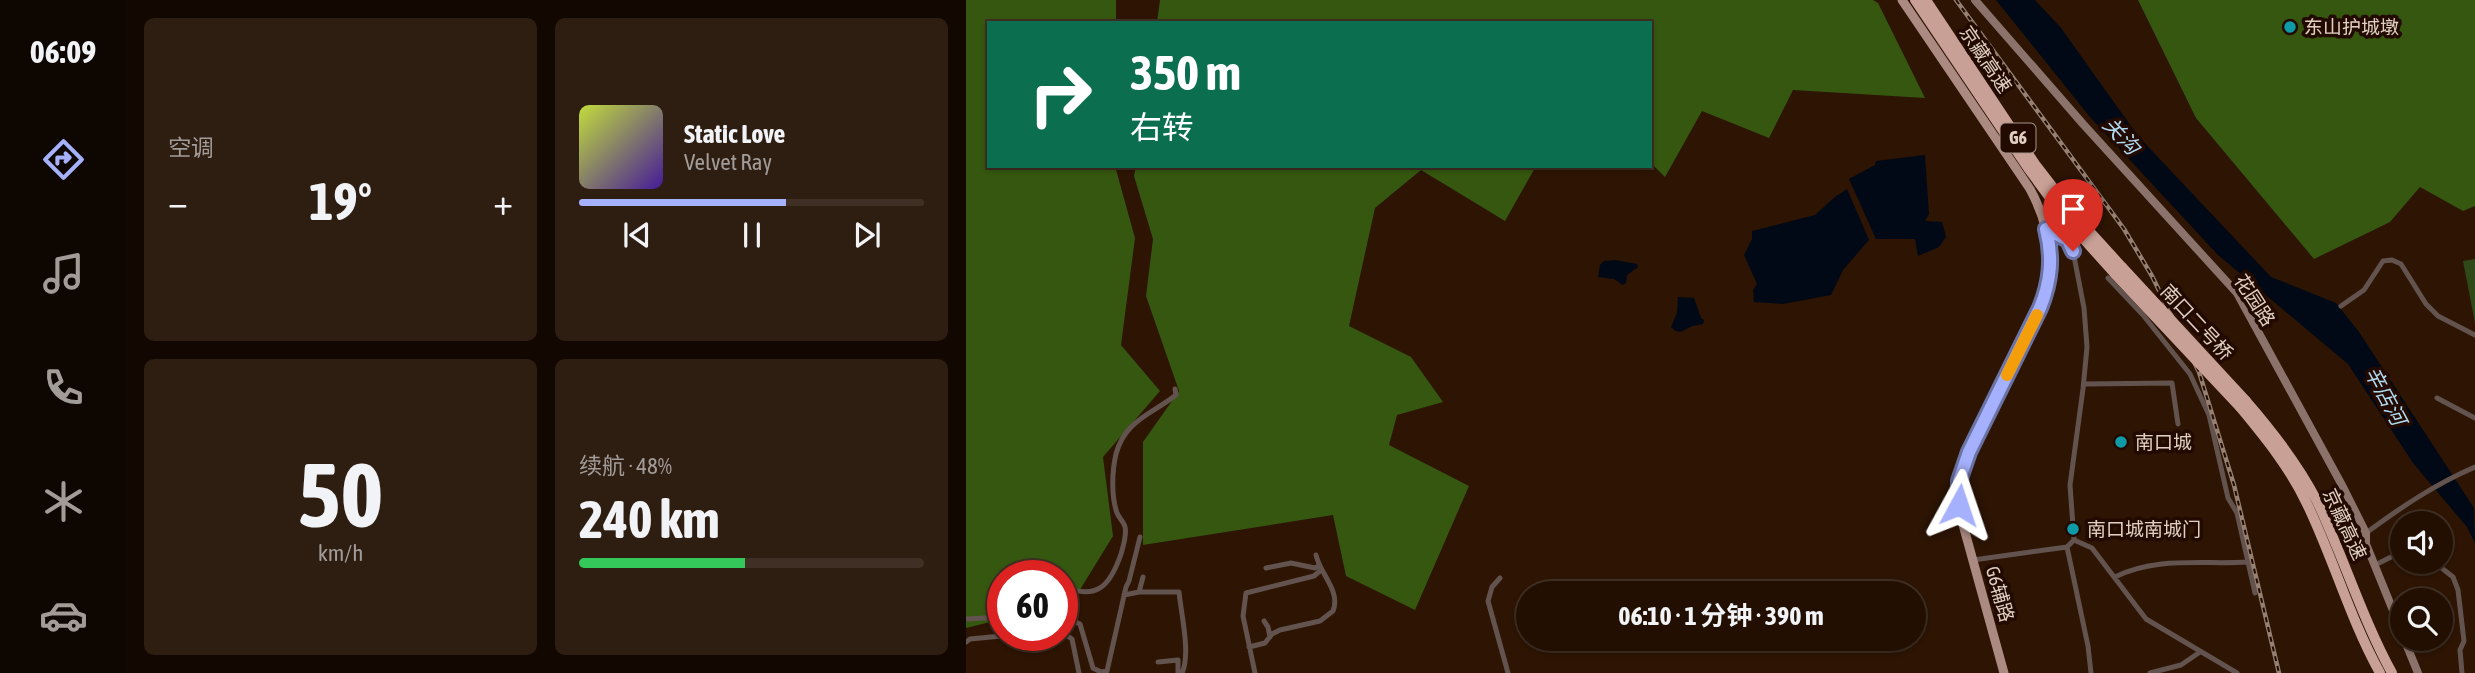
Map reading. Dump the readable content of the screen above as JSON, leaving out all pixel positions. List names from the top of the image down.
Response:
{
  "streets": {
    "highway": ["京藏高速", "G6", "南口二号桥"],
    "main road": ["G6辅路"],
    "street": ["花园路"]
  },
  "crossings": [
    ["京藏高速", "南口二号桥"]
  ],
  "water": ["关沟", "辛店河"],
  "places": ["东山护城墩", "南口城", "南口城南城门"],
  "page": {
    "tabs": "06:09",
    "tile": [
      "空调",
      ["50", "km/h"],
      ["续航 · 48%", "240 km"]
    ],
    "turn": ["350 m", "右转"],
    "song": ["Static Love", "Velvet Ray"],
    "heat": ["−", "19°", "+"],
    "limit": "60",
    "trip": "06:10 · 1 分钟 · 390 m"
  }
}
